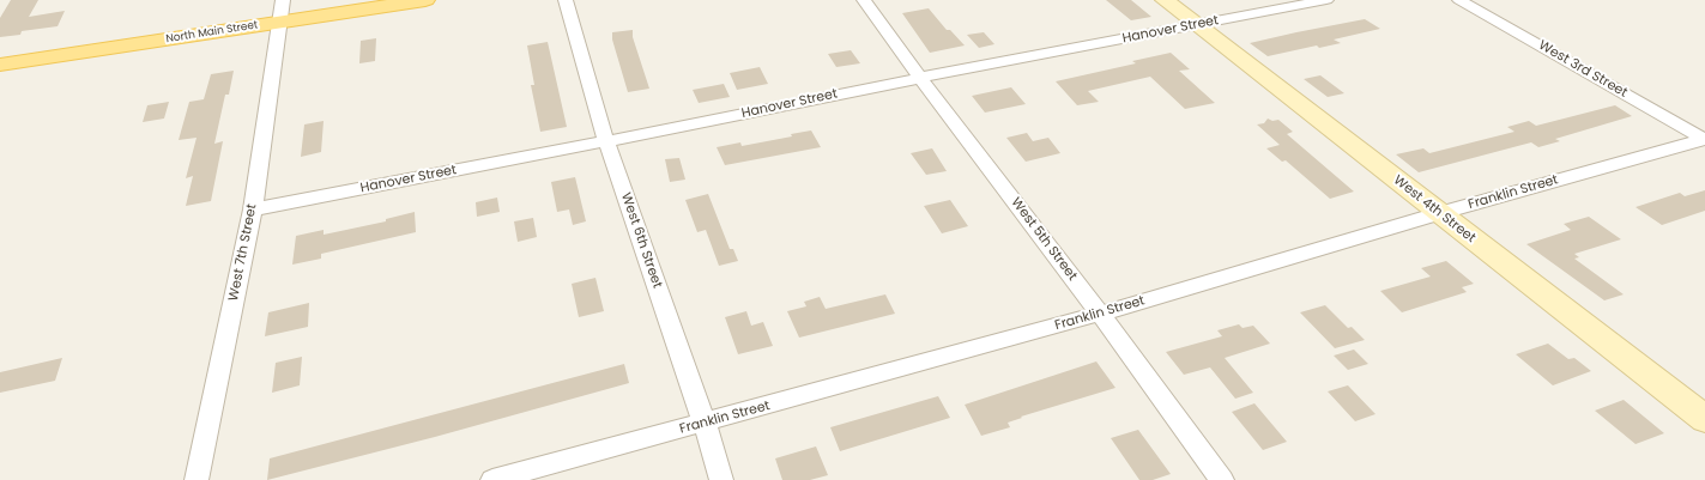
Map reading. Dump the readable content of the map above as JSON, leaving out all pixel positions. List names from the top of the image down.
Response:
{
  "streets": {
    "main road": ["North Main Street", "West 4th Street"],
    "street": [
      "Hanover Street",
      "West 3rd Street",
      "Franklin Street",
      "West 5th Street",
      "West 6th Street",
      "West 7th Street"
    ]
  },
  "crossings": [
    ["Hanover Street", "West 4th Street"],
    ["Hanover Street", "West 5th Street"],
    ["Hanover Street", "West 6th Street"],
    ["Hanover Street", "West 7th Street"],
    ["North Main Street", "West 7th Street"],
    ["West 3rd Street", "Franklin Street"],
    ["Franklin Street", "West 4th Street"],
    ["Franklin Street", "West 5th Street"],
    ["Franklin Street", "West 6th Street"]
  ]
}
